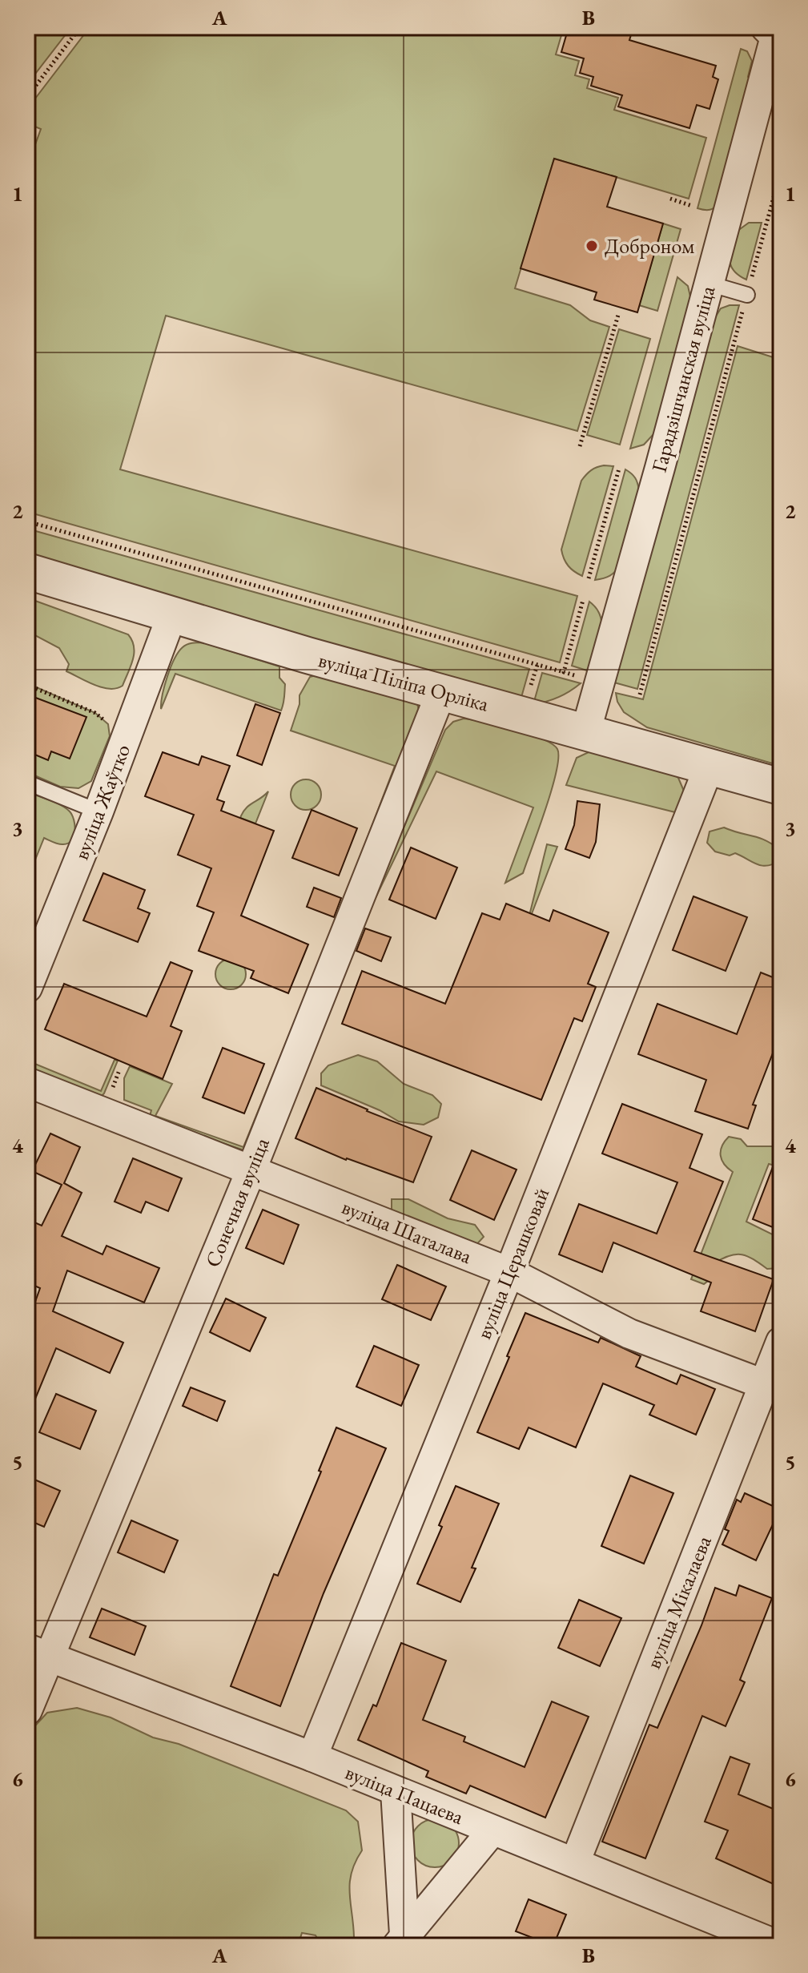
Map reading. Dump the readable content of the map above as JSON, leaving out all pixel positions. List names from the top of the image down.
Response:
{
  "streets": {
    "street": [
      "Гарадзішчанская вуліца",
      "вуліца Піліпа Орліка",
      "вуліца Жаўтко",
      "Сонечная вуліца",
      "вуліца Шаталава",
      "вуліца Церашковай",
      "вуліца Мікалаева",
      "вуліца Пацаева"
    ]
  },
  "crossings": [
    ["Гарадзішчанская вуліца", "вуліца Піліпа Орліка"],
    ["вуліца Піліпа Орліка", "вуліца Жаўтко"],
    ["вуліца Піліпа Орліка", "Сонечная вуліца"],
    ["вуліца Піліпа Орліка", "вуліца Церашковай"],
    ["Сонечная вуліца", "вуліца Шаталава"],
    ["Сонечная вуліца", "вуліца Пацаева"],
    ["вуліца Шаталава", "вуліца Церашковай"],
    ["вуліца Шаталава", "вуліца Мікалаева"],
    ["вуліца Церашковай", "вуліца Пацаева"],
    ["вуліца Мікалаева", "вуліца Пацаева"]
  ],
  "places": ["Доброном"],
  "grid": {
    "columns": ["A", "B"],
    "rows": [
      "1",
      "2",
      "3",
      "4",
      "5",
      "6"
    ]
  }
}
